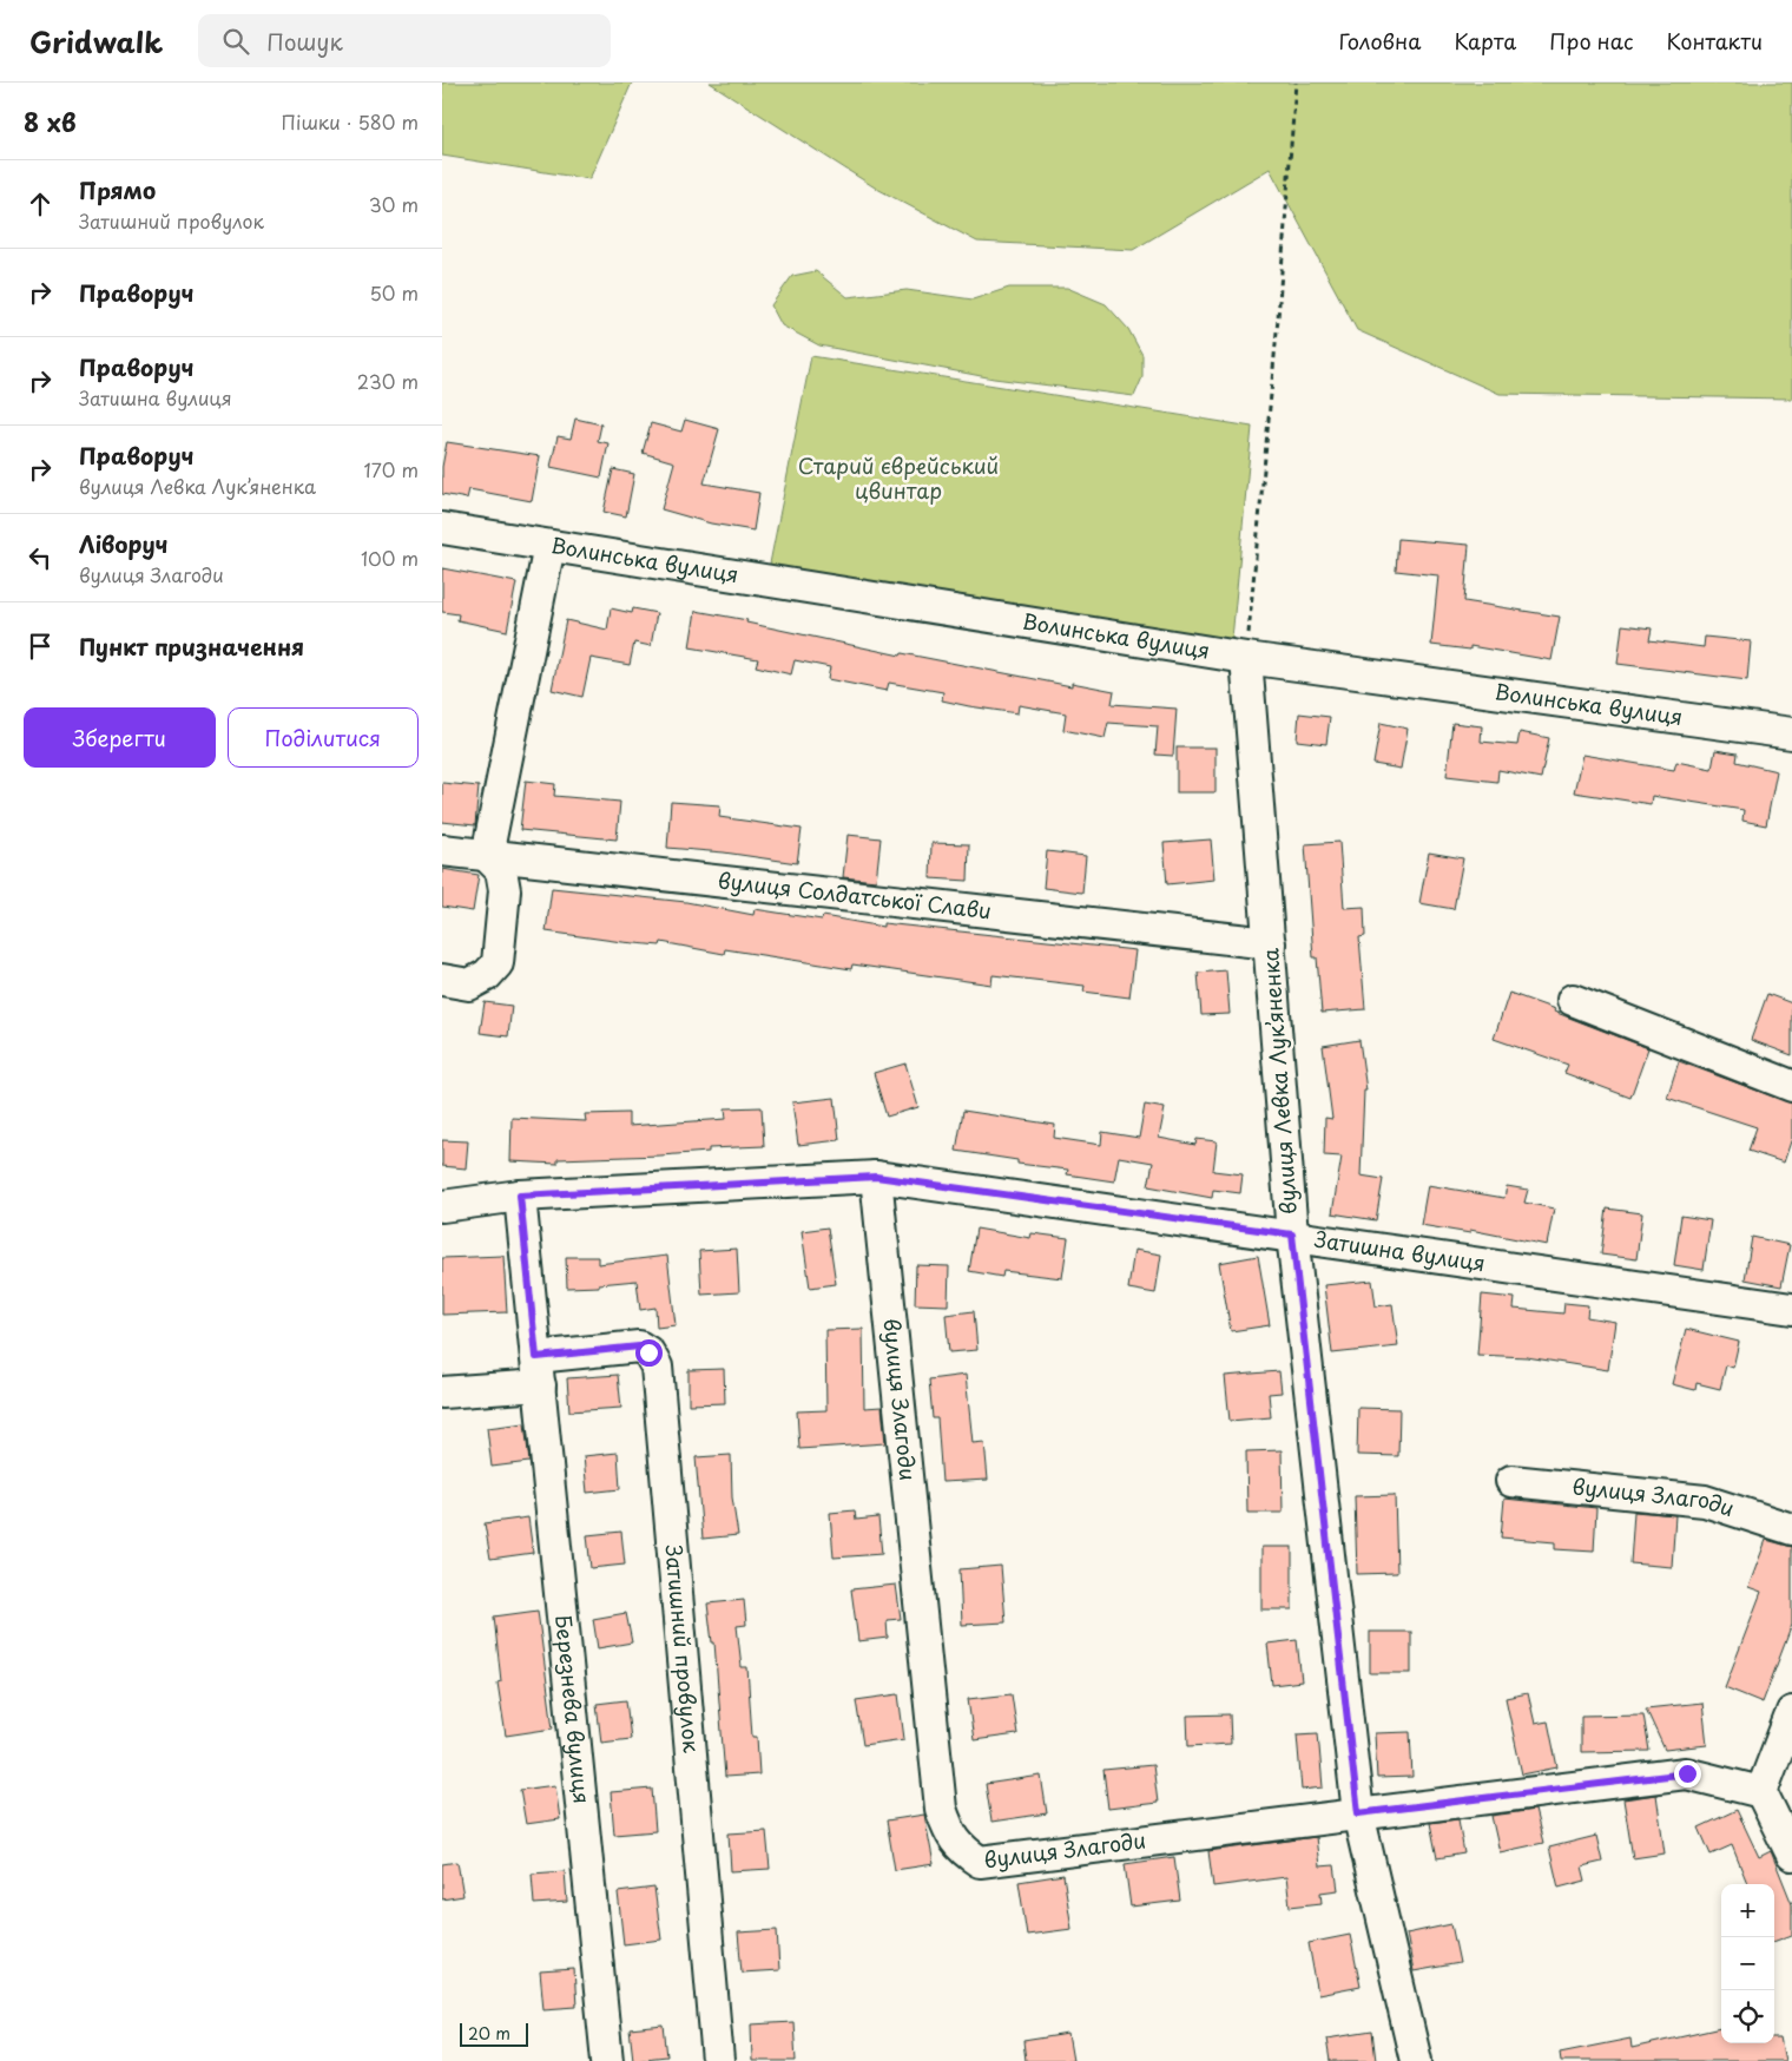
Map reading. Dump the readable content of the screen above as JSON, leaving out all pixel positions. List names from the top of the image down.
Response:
{
  "streets": {
    "street": [
      "Волинська вулиця",
      "вулиця Солдатської Слави",
      "вулиця Левка Лукʼяненка",
      "Затишна вулиця",
      "вулиця Злагоди",
      "Затишний провулок",
      "Березнева вулиця"
    ]
  },
  "crossings": [
    ["Волинська вулиця", "вулиця Левка Лукʼяненка"],
    ["вулиця Солдатської Слави", "вулиця Левка Лукʼяненка"],
    ["вулиця Левка Лукʼяненка", "Затишна вулиця"],
    ["вулиця Левка Лукʼяненка", "вулиця Злагоди"],
    ["Затишна вулиця", "вулиця Злагоди"],
    ["Затишна вулиця", "Березнева вулиця"],
    ["Затишний провулок", "Березнева вулиця"]
  ],
  "parks": ["Старий єврейський цвинтар"],
  "scale_bar": "20 m",
  "page": {
    "header": "Gridwalk",
    "search": "Пошук",
    "nav": [
      "Головна",
      "Карта",
      "Про нас",
      "Контакти"
    ],
    "heading": ["8 хв", "Пішки · 580 m"],
    "list": [
      ["Прямо", "Затишний провулок", "30 m"],
      ["Праворуч", "50 m"],
      ["Праворуч", "Затишна вулиця", "230 m"],
      ["Праворуч", "вулиця Левка Лукʼяненка", "170 m"],
      ["Ліворуч", "вулиця Злагоди", "100 m"],
      "Пункт призначення"
    ],
    "buttons": ["Зберегти", "Поділитися"],
    "map_buttons": ["+", "−"],
    "scale": "20 m"
  }
}
